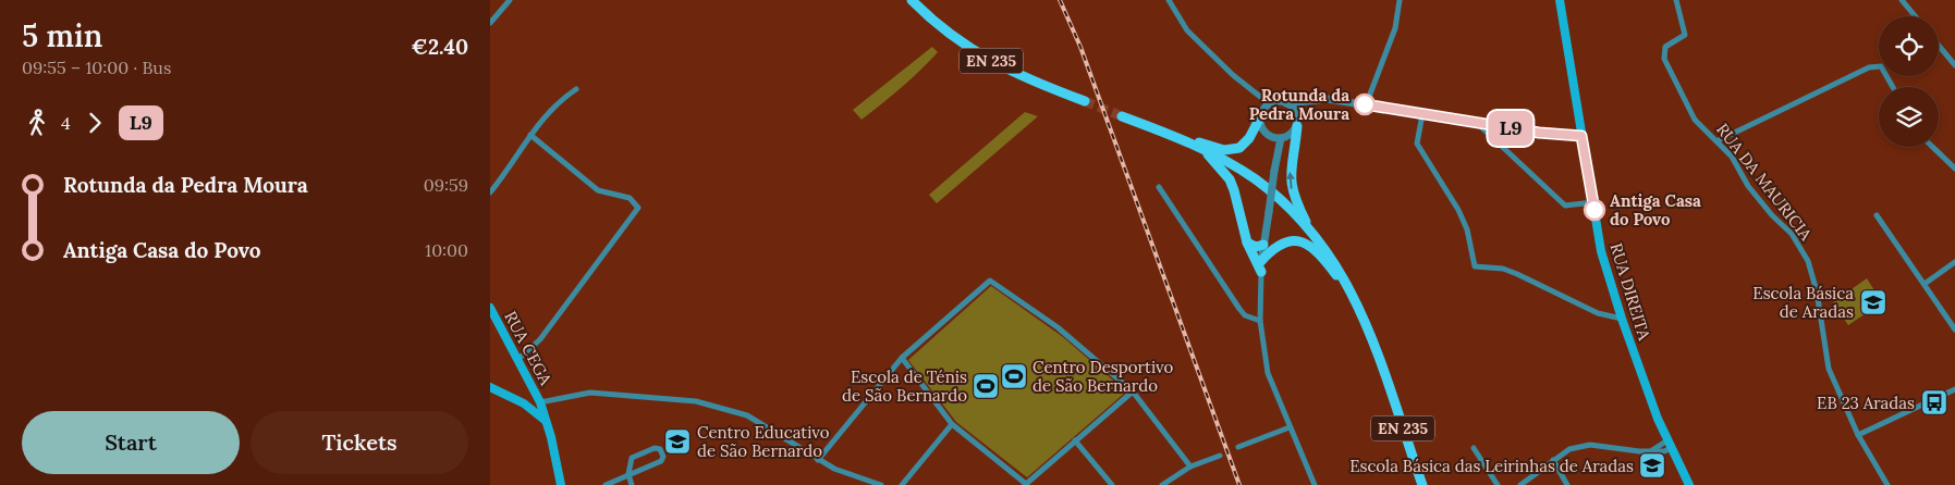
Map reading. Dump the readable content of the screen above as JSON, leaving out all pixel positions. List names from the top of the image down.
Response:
{
  "streets": {
    "main road": ["EN 235", "RUA DIREITA", "RUA CEGA"],
    "street": ["RUA DA MAURICIA"]
  },
  "places": {
    "other": ["Rotunda da Pedra Moura", "Antiga Casa do Povo"],
    "school or university": ["Escola Básica de Aradas", "Centro Educativo de São Bernardo", "Escola Básica das Leirinhas de Aradas"],
    "sports": ["Centro Desportivo de São Bernardo", "Escola de Ténis de São Bernardo"],
    "bus stop": ["EB 23 Aradas"]
  },
  "lines": ["bus line L9"],
  "page": {
    "heading": ["5 min", "09:55 – 10:00 · Bus", "€2.40"],
    "on_map": "L9",
    "legs": ["4", "L9"],
    "list": [
      {
        "name": "Rotunda da Pedra Moura",
        "value": "09:59"
      },
      {
        "name": "Antiga Casa do Povo",
        "value": "10:00"
      }
    ],
    "buttons": ["Start", "Tickets"]
  }
}
